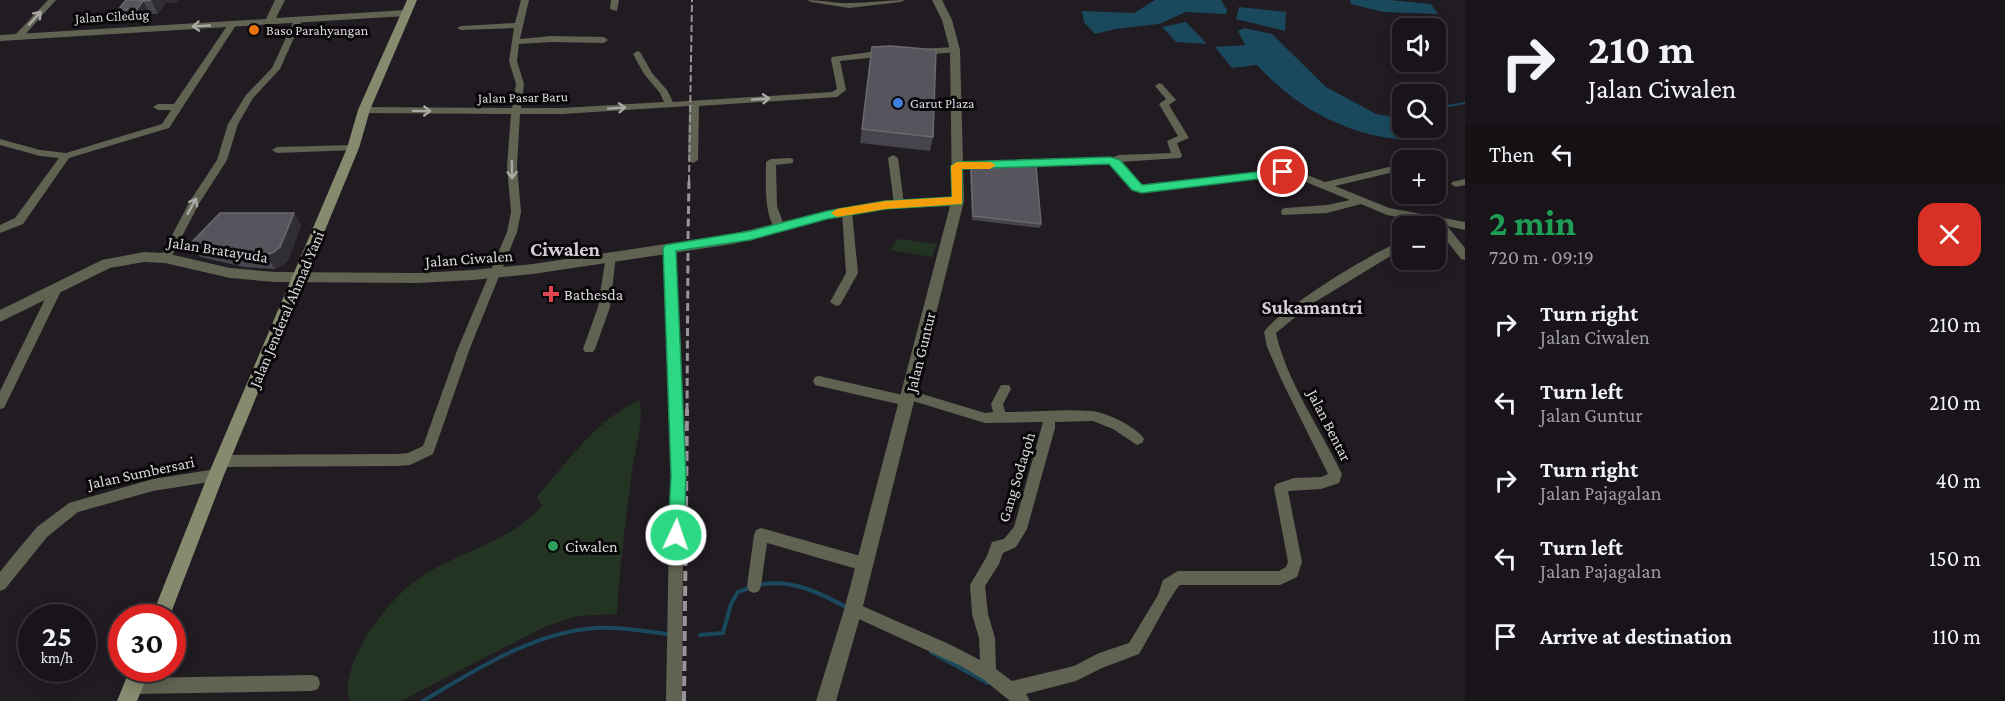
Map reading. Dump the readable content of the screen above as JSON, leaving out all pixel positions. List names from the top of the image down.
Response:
{
  "streets": {
    "main road": ["Jalan Jenderal Ahmad Yani"],
    "street": [
      "Jalan Ciledug",
      "Jalan Pasar Baru",
      "Jalan Bratayuda",
      "Jalan Ciwalen",
      "Jalan Guntur",
      "Jalan Bentar",
      "Jalan Sumbersari",
      "Gang Sodaqoh"
    ]
  },
  "crossings": [
    ["Jalan Ciledug", "Jalan Jenderal Ahmad Yani"],
    ["Jalan Pasar Baru", "Jalan Jenderal Ahmad Yani"],
    ["Jalan Pasar Baru", "Jalan Sumbersari"],
    ["Jalan Bratayuda", "Jalan Ciwalen"],
    ["Jalan Bratayuda", "Jalan Jenderal Ahmad Yani"],
    ["Jalan Ciwalen", "Jalan Jenderal Ahmad Yani"],
    ["Jalan Ciwalen", "Jalan Guntur"],
    ["Jalan Ciwalen", "Jalan Sumbersari"],
    ["Jalan Jenderal Ahmad Yani", "Jalan Sumbersari"]
  ],
  "one_way": ["Jalan Ciledug"],
  "districts": ["Ciwalen", "Sukamantri"],
  "places": {
    "other": ["Baso Parahyangan", "Garut Plaza", "Ciwalen"],
    "health": ["Bathesda"]
  },
  "page": {
    "turn": ["210 m", "Jalan Ciwalen"],
    "map_buttons": ["+", "−"],
    "then": "Then",
    "heading": ["2 min", "720 m · 09:19"],
    "list": [
      {
        "name": "Turn right",
        "note": "Jalan Ciwalen",
        "value": "210 m"
      },
      {
        "name": "Turn left",
        "note": "Jalan Guntur",
        "value": "210 m"
      },
      {
        "name": "Turn right",
        "note": "Jalan Pajagalan",
        "value": "40 m"
      },
      {
        "name": "Turn left",
        "note": "Jalan Pajagalan",
        "value": "150 m"
      },
      {
        "name": "Arrive at destination",
        "value": "110 m"
      }
    ],
    "speed": "25 km/h",
    "limit": "30"
  }
}
